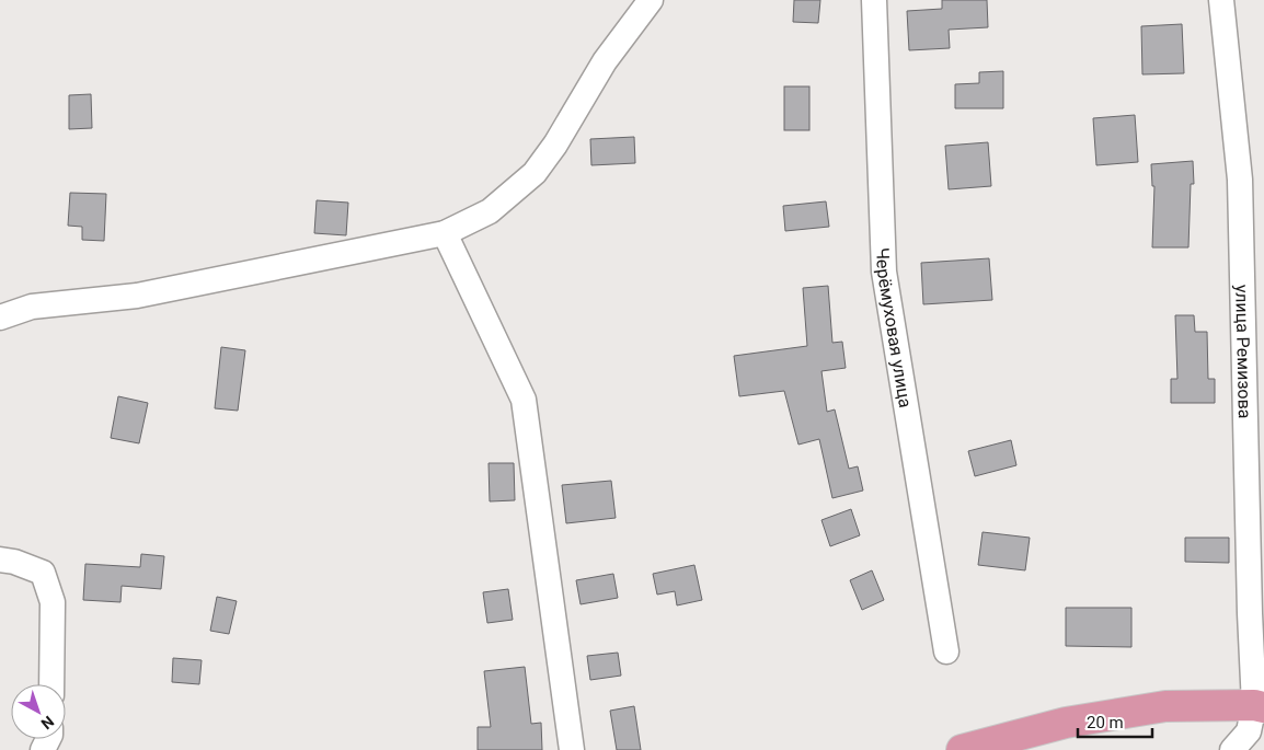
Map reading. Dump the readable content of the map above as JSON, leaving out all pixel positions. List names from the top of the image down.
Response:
{
  "streets": {
    "street": ["Черёмуховая улица", "улица Ремизова"]
  },
  "scale_bar": "20 m",
  "north": "bottom right"
}
